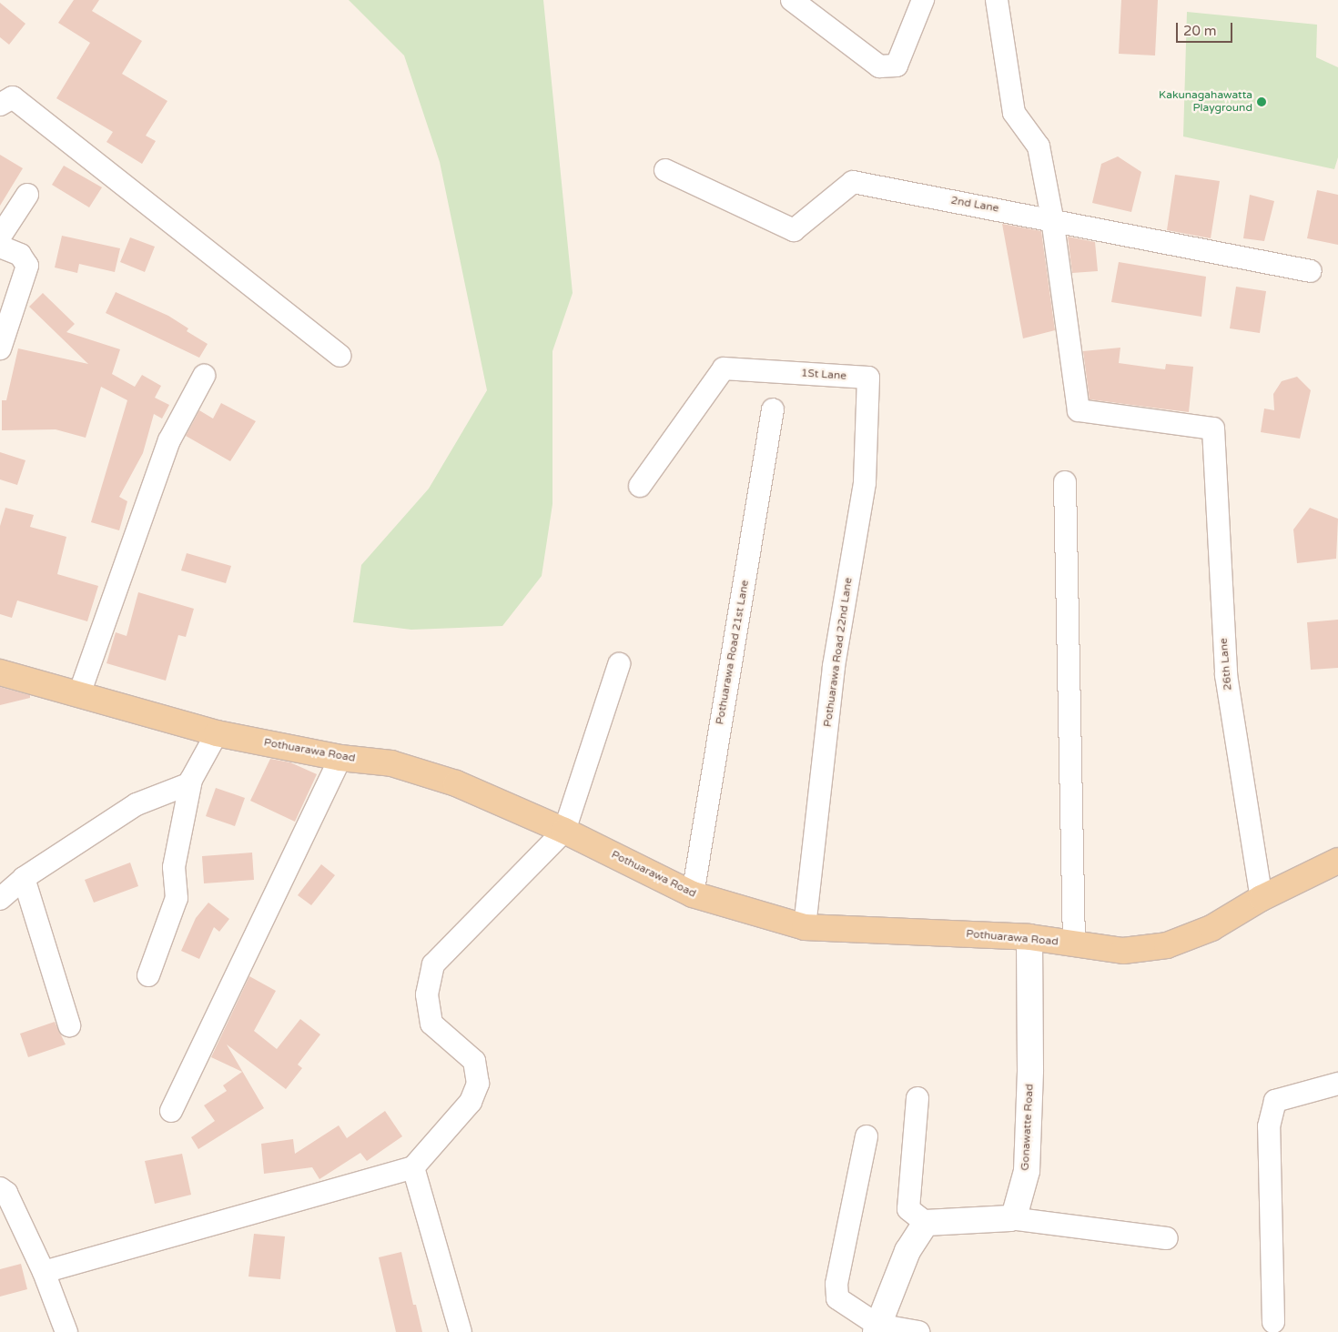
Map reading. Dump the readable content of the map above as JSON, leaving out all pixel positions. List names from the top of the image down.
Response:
{
  "streets": {
    "main road": ["Pothuarawa Road"],
    "street": [
      "2nd Lane",
      "1St Lane",
      "Pothuarawa Road 21st Lane",
      "Pothuarawa Road 22nd Lane",
      "26th Lane",
      "Gonawatte Road"
    ]
  },
  "crossings": [
    ["2nd Lane", "26th Lane"],
    ["1St Lane", "Pothuarawa Road 22nd Lane"],
    ["Pothuarawa Road 21st Lane", "Pothuarawa Road"],
    ["Pothuarawa Road 22nd Lane", "Pothuarawa Road"],
    ["26th Lane", "Pothuarawa Road"],
    ["Pothuarawa Road", "Gonawatte Road"]
  ],
  "places": ["Kakunagahawatta Playground"],
  "scale_bar": "20 m"
}
